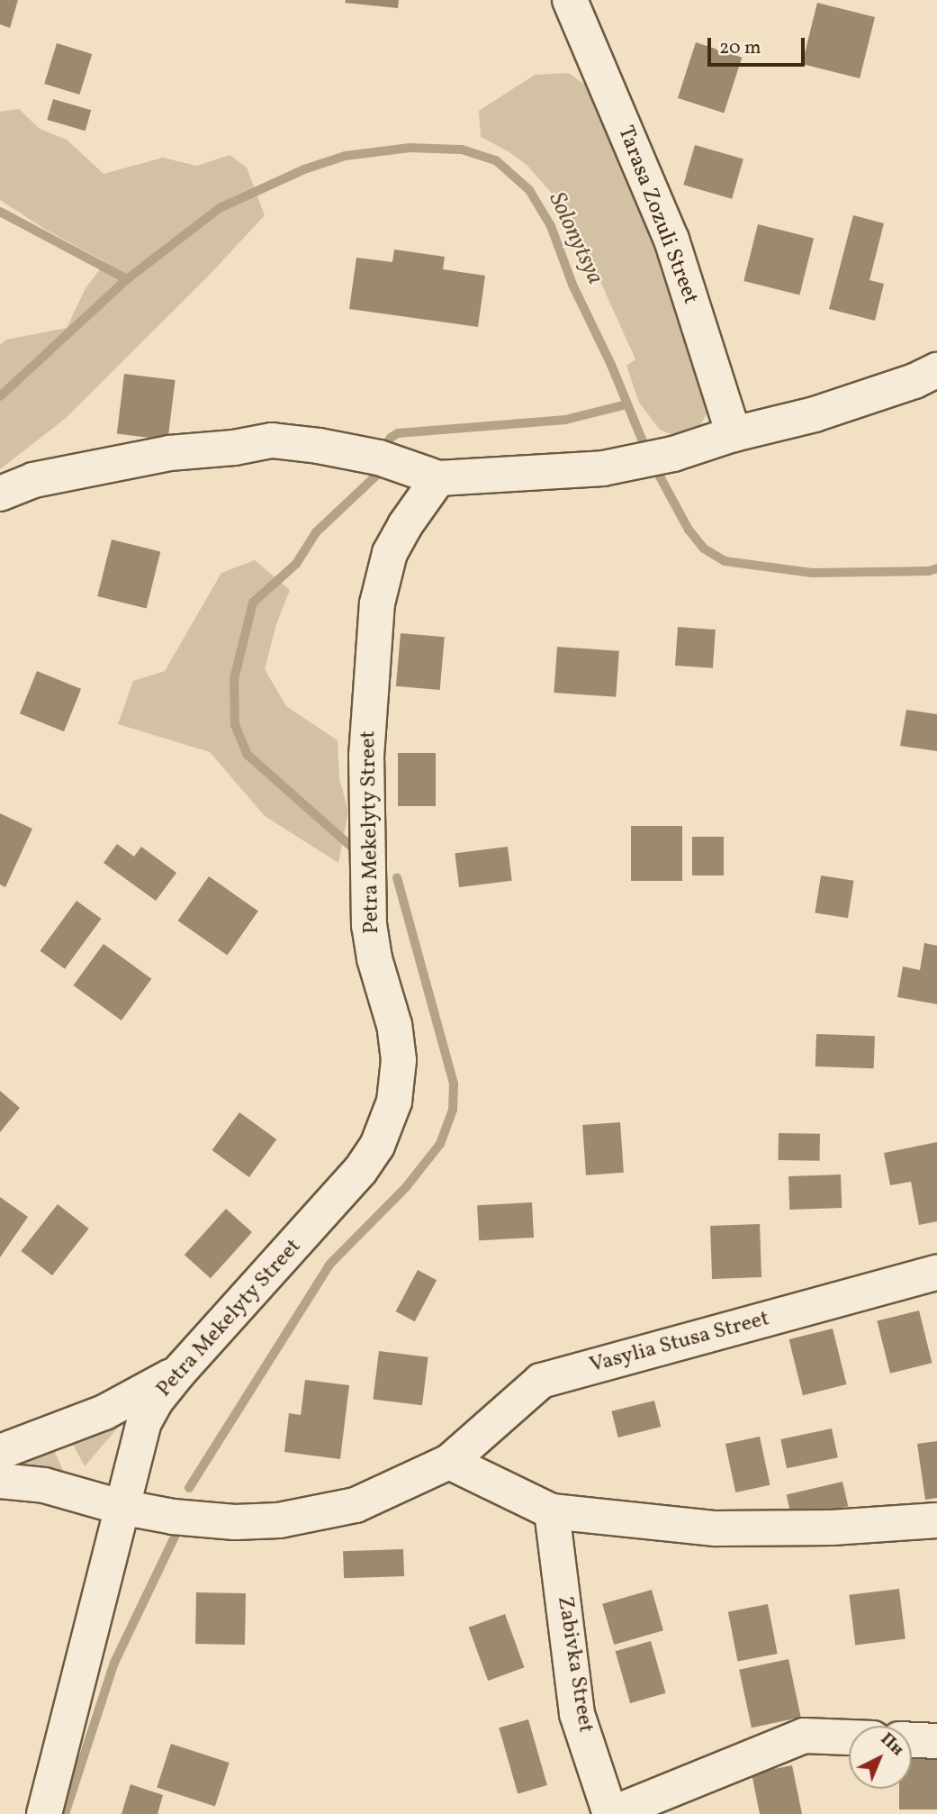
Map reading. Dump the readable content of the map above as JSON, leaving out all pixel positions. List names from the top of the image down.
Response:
{
  "streets": {
    "street": [
      "Tarasa Zozuli Street",
      "Petra Mekelyty Street",
      "Vasylia Stusa Street",
      "Zabivka Street"
    ]
  },
  "water": ["Solonytsya"],
  "scale_bar": "20 m",
  "north": "top right"
}
